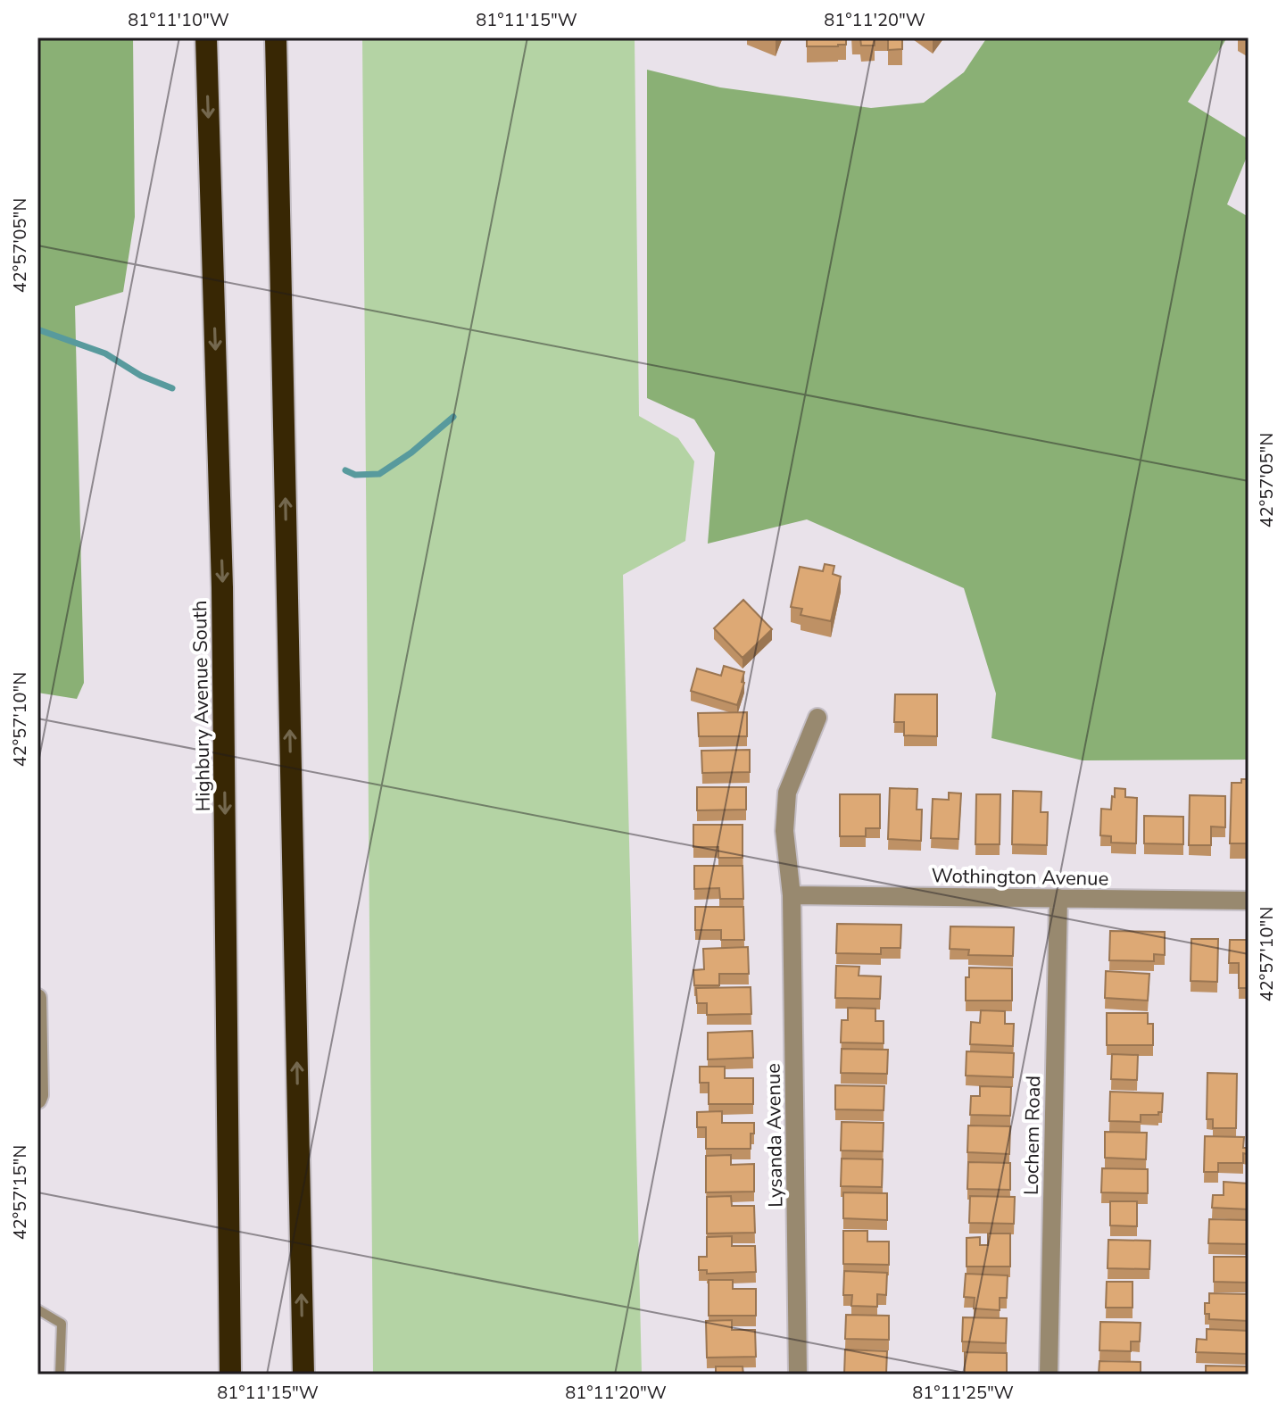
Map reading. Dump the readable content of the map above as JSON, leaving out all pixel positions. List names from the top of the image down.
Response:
{
  "streets": {
    "highway": ["Highbury Avenue South"],
    "street": ["Wothington Avenue", "Lysanda Avenue", "Lochem Road"]
  },
  "crossings": [
    ["Wothington Avenue", "Lysanda Avenue"],
    ["Wothington Avenue", "Lochem Road"]
  ],
  "coordinates": [
    "81°11'10\"W",
    "81°11'15\"W",
    "81°11'20\"W",
    "42°57'05\"N",
    "42°57'10\"N",
    "42°57'15\"N",
    "81°11'25\"W"
  ]
}
